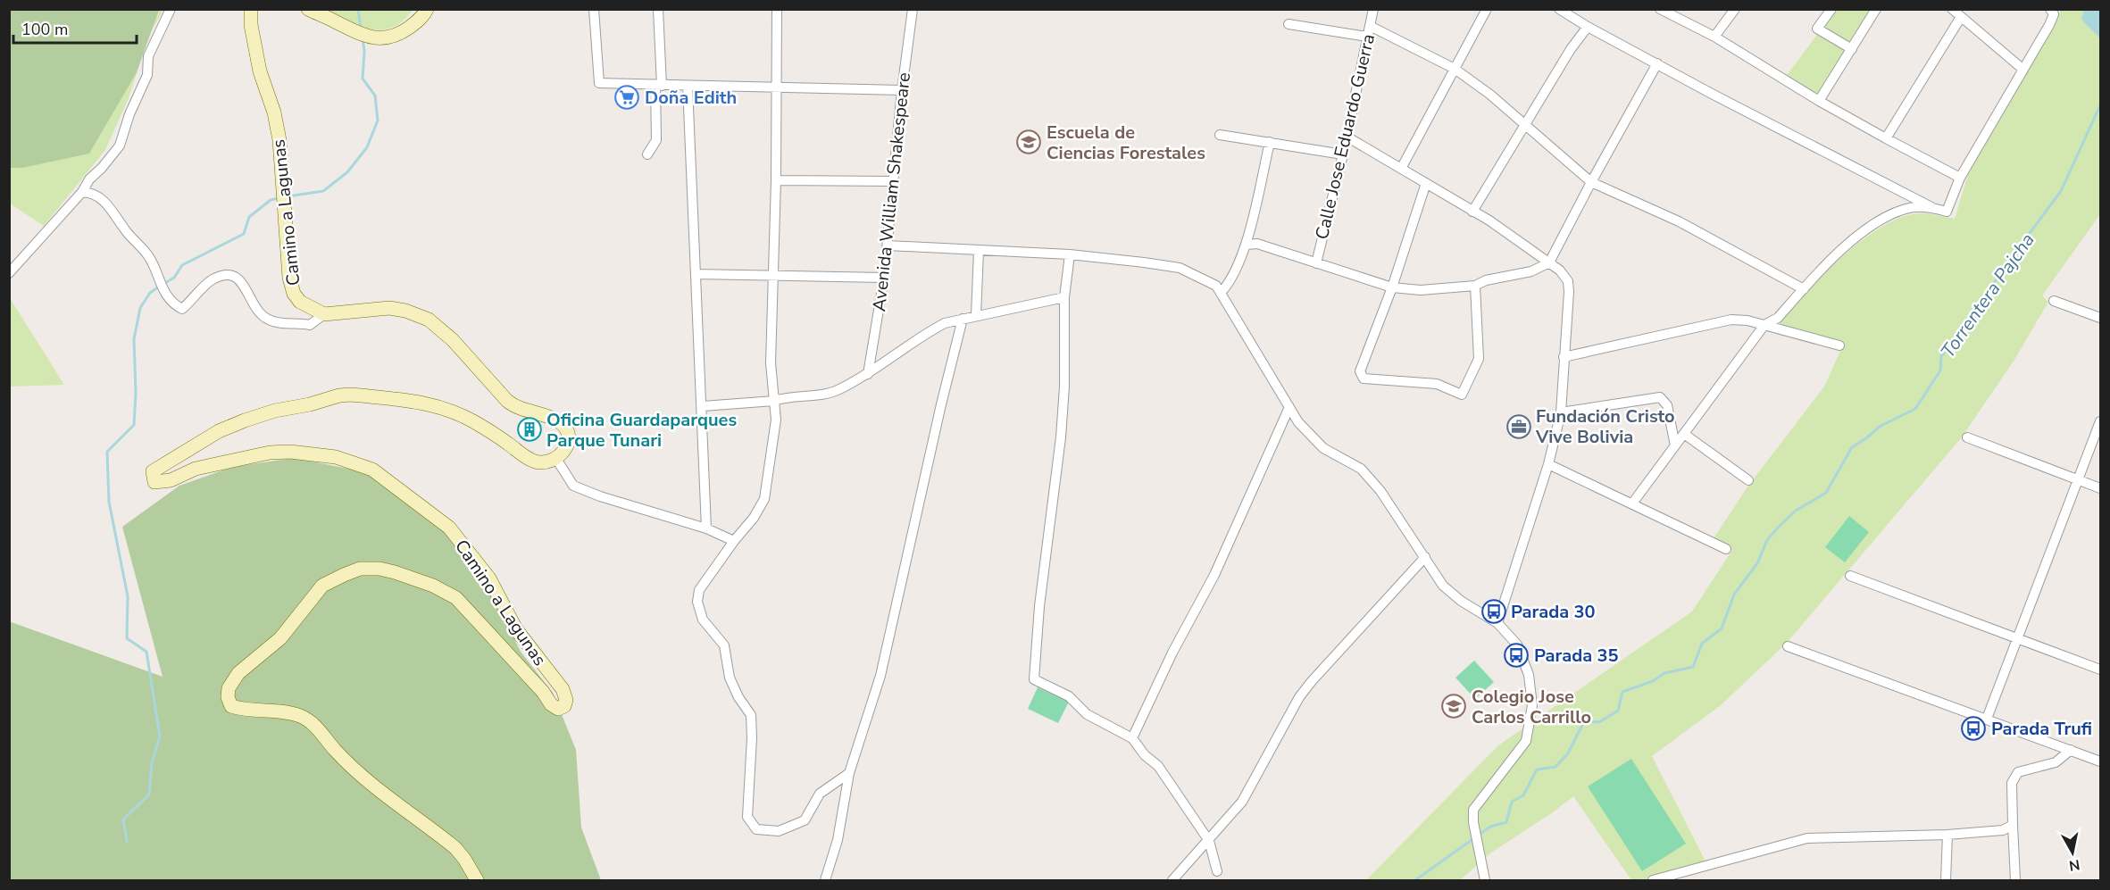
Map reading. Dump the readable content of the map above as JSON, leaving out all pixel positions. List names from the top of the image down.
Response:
{
  "streets": {
    "street": ["Calle Jose Eduardo Guerra", "Avenida William Shakespeare", "Camino a Lagunas"]
  },
  "water": ["Torrentera Pajcha"],
  "places": {
    "supermarket": ["Doña Edith"],
    "school or university": ["Escuela de Ciencias Forestales", "Colegio Jose Carlos Carrillo"],
    "office": ["Fundación Cristo Vive Bolivia"],
    "building": ["Oficina Guardaparques Parque Tunari"],
    "bus stop": ["Parada 30", "Parada 35", "Parada Trufi"]
  },
  "scale_bar": "100 m",
  "north": "bottom"
}
